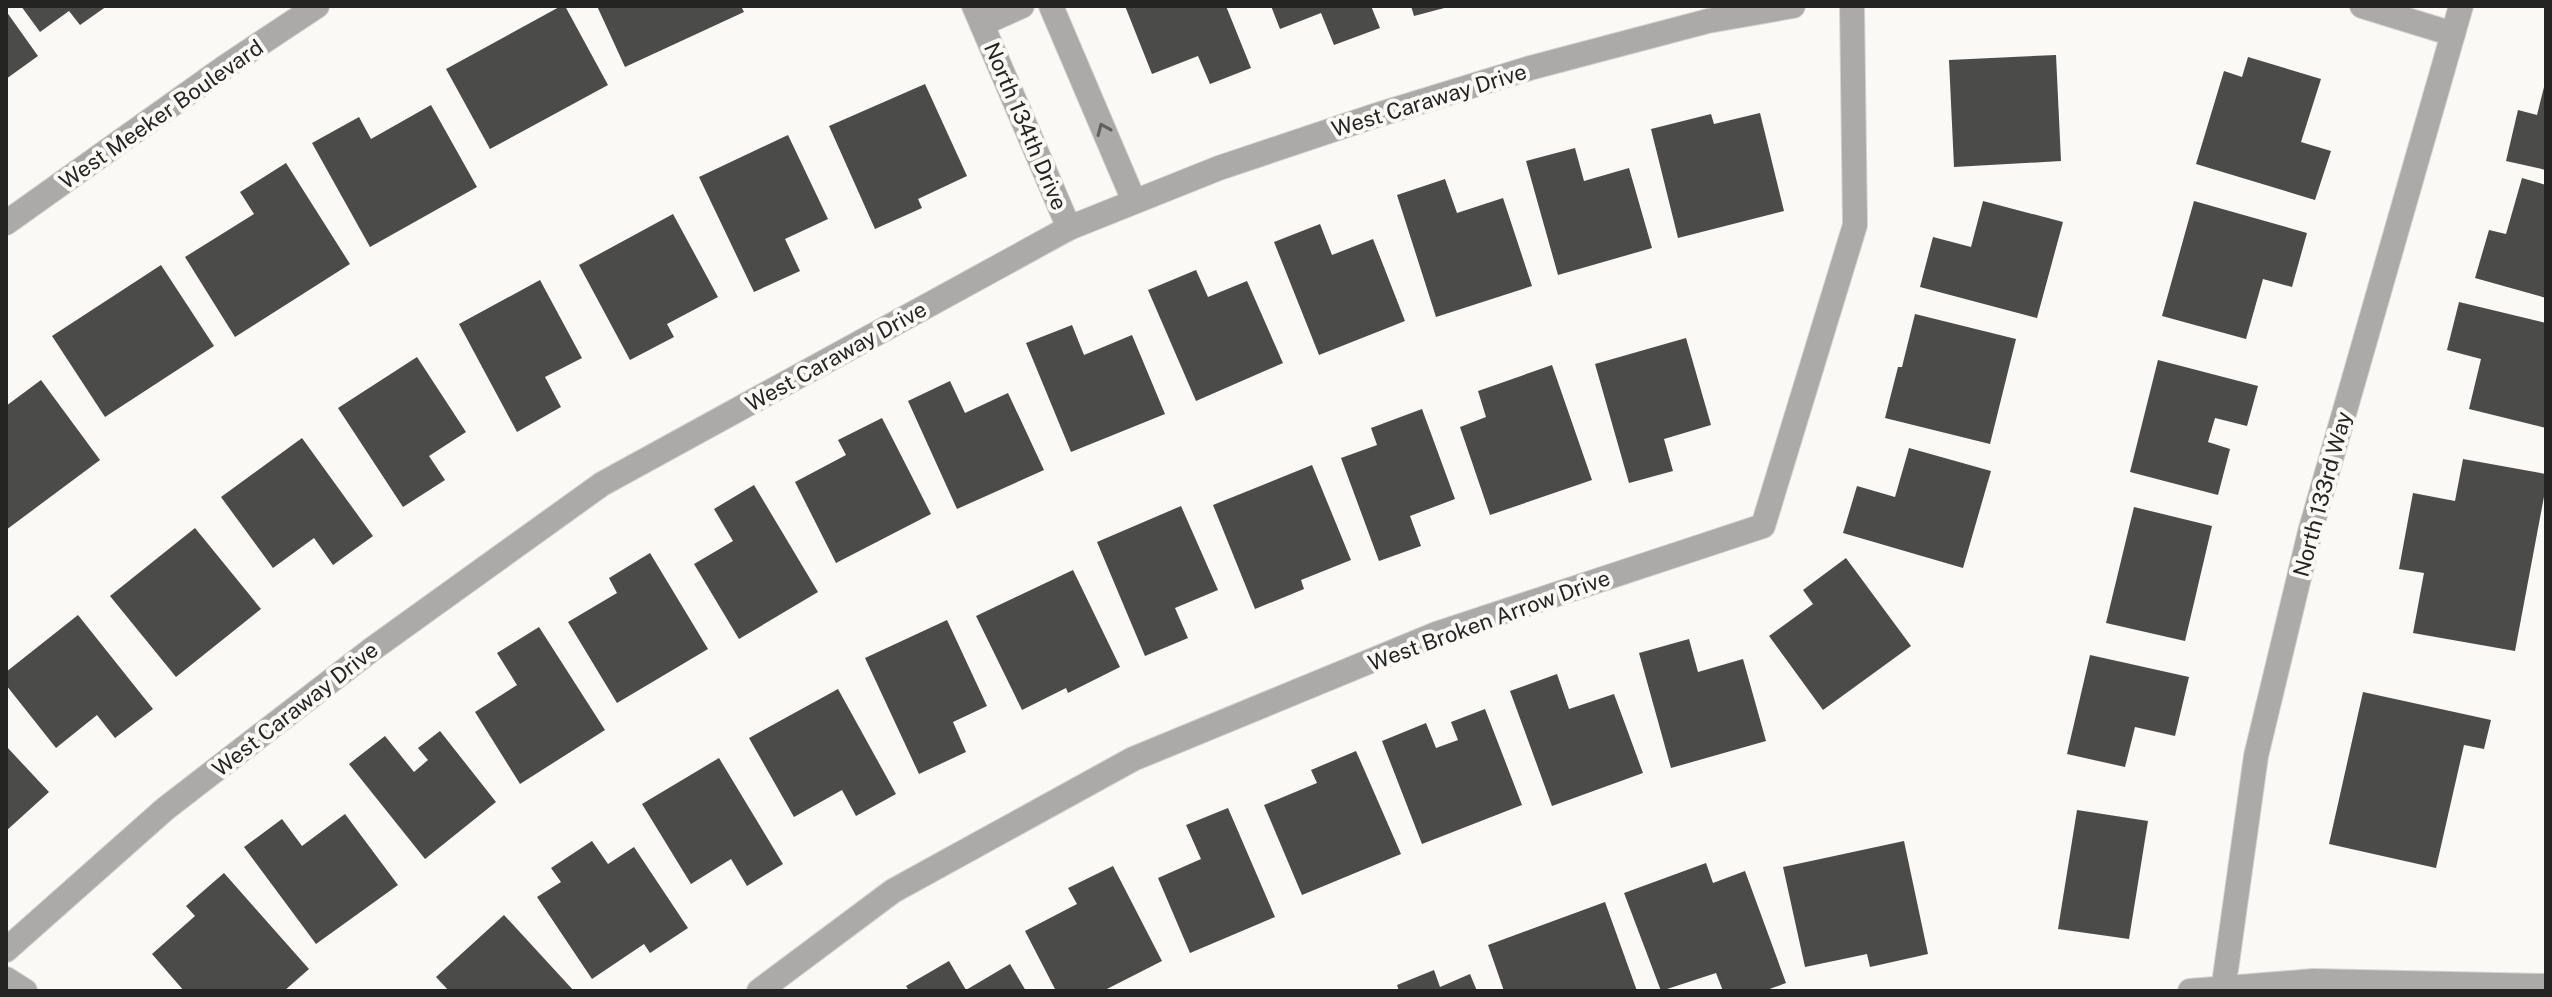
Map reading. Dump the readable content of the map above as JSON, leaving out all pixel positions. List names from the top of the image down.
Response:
{
  "streets": {
    "street": [
      "West Caraway Drive",
      "West Meeker Boulevard",
      "North 134th Drive",
      "North 133rd Way",
      "West Broken Arrow Drive"
    ]
  },
  "crossings": [
    ["West Caraway Drive", "North 134th Drive"]
  ]
}
